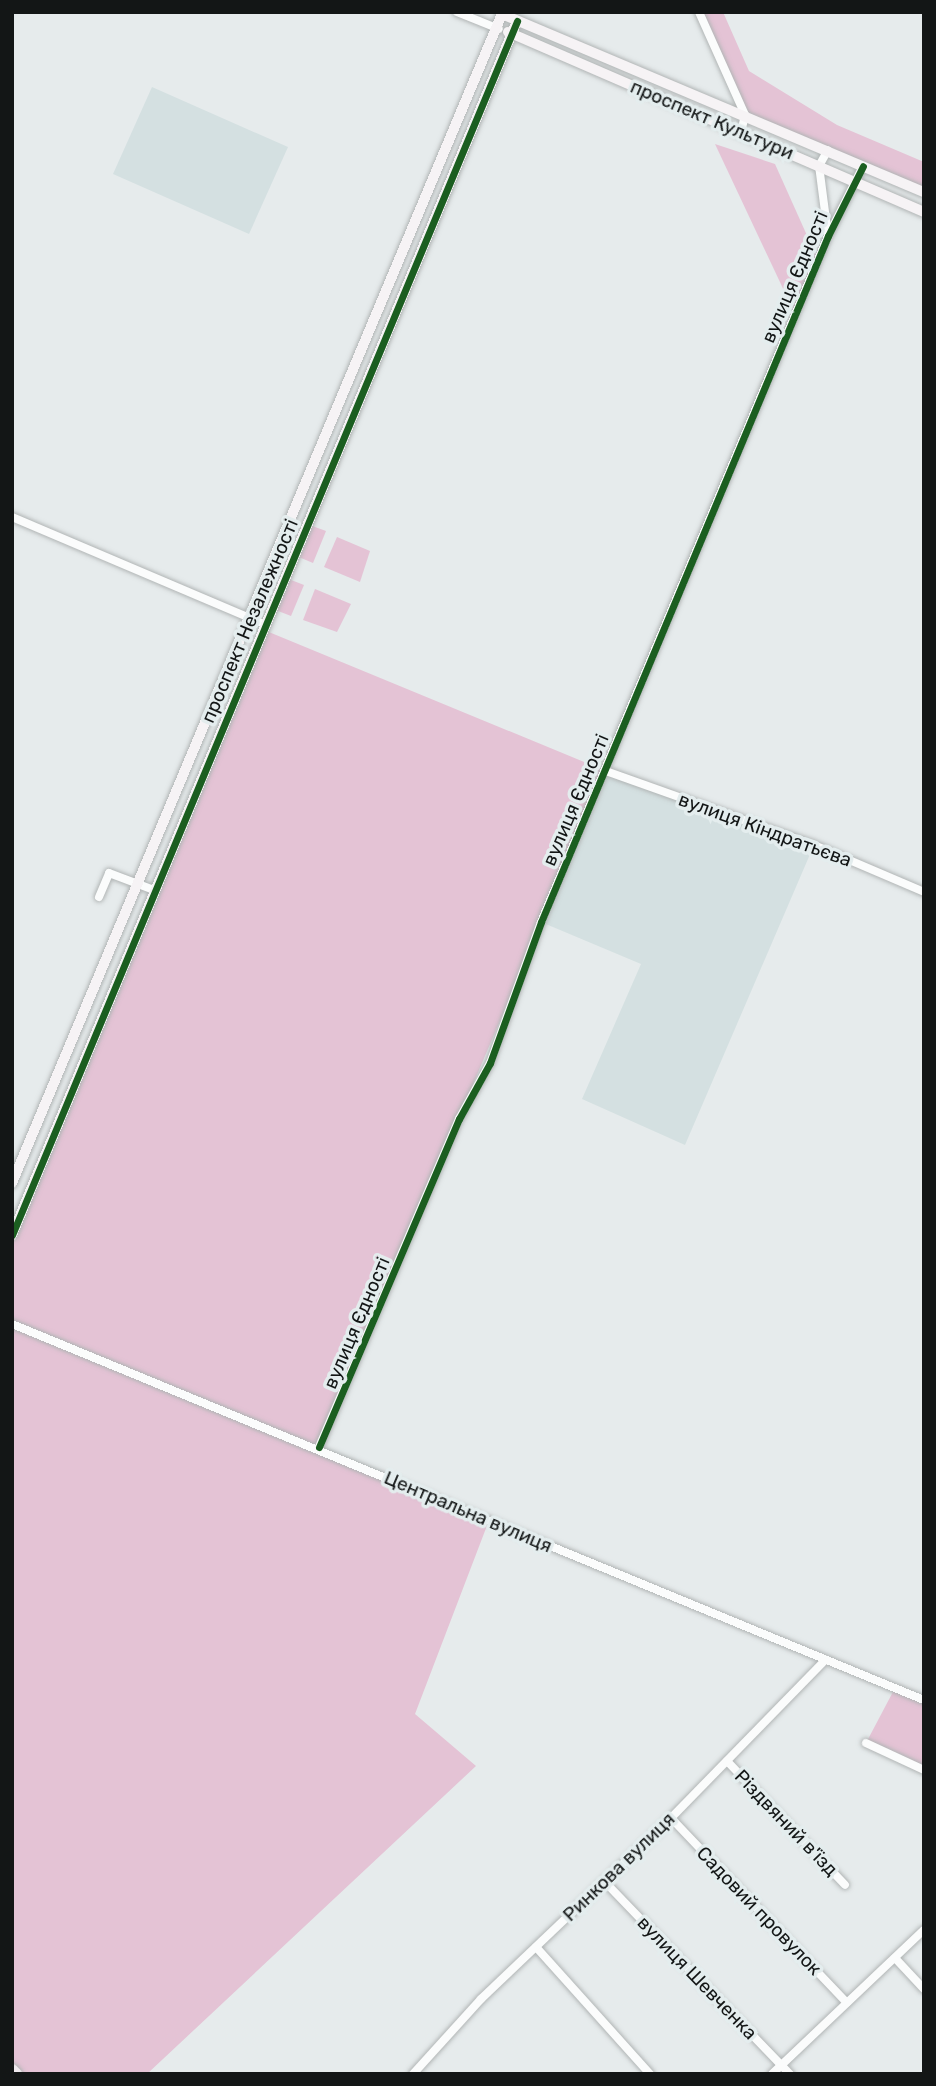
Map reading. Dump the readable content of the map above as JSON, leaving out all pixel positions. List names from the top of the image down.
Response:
{
  "streets": {
    "street": [
      "проспект Культури",
      "вулиця Єдності",
      "проспект Незалежності",
      "вулиця Кіндратьєва",
      "Центральна вулиця",
      "Різдвяний в'їзд",
      "Ринкова вулиця",
      "Садовий провулок",
      "вулиця Шевченка"
    ]
  },
  "crossings": [
    ["проспект Культури", "вулиця Єдності"],
    ["проспект Культури", "проспект Незалежності"],
    ["вулиця Єдності", "вулиця Кіндратьєва"],
    ["вулиця Єдності", "Центральна вулиця"],
    ["Центральна вулиця", "Ринкова вулиця"],
    ["Різдвяний в'їзд", "Ринкова вулиця"],
    ["Ринкова вулиця", "Садовий провулок"],
    ["Ринкова вулиця", "вулиця Шевченка"]
  ]
}
